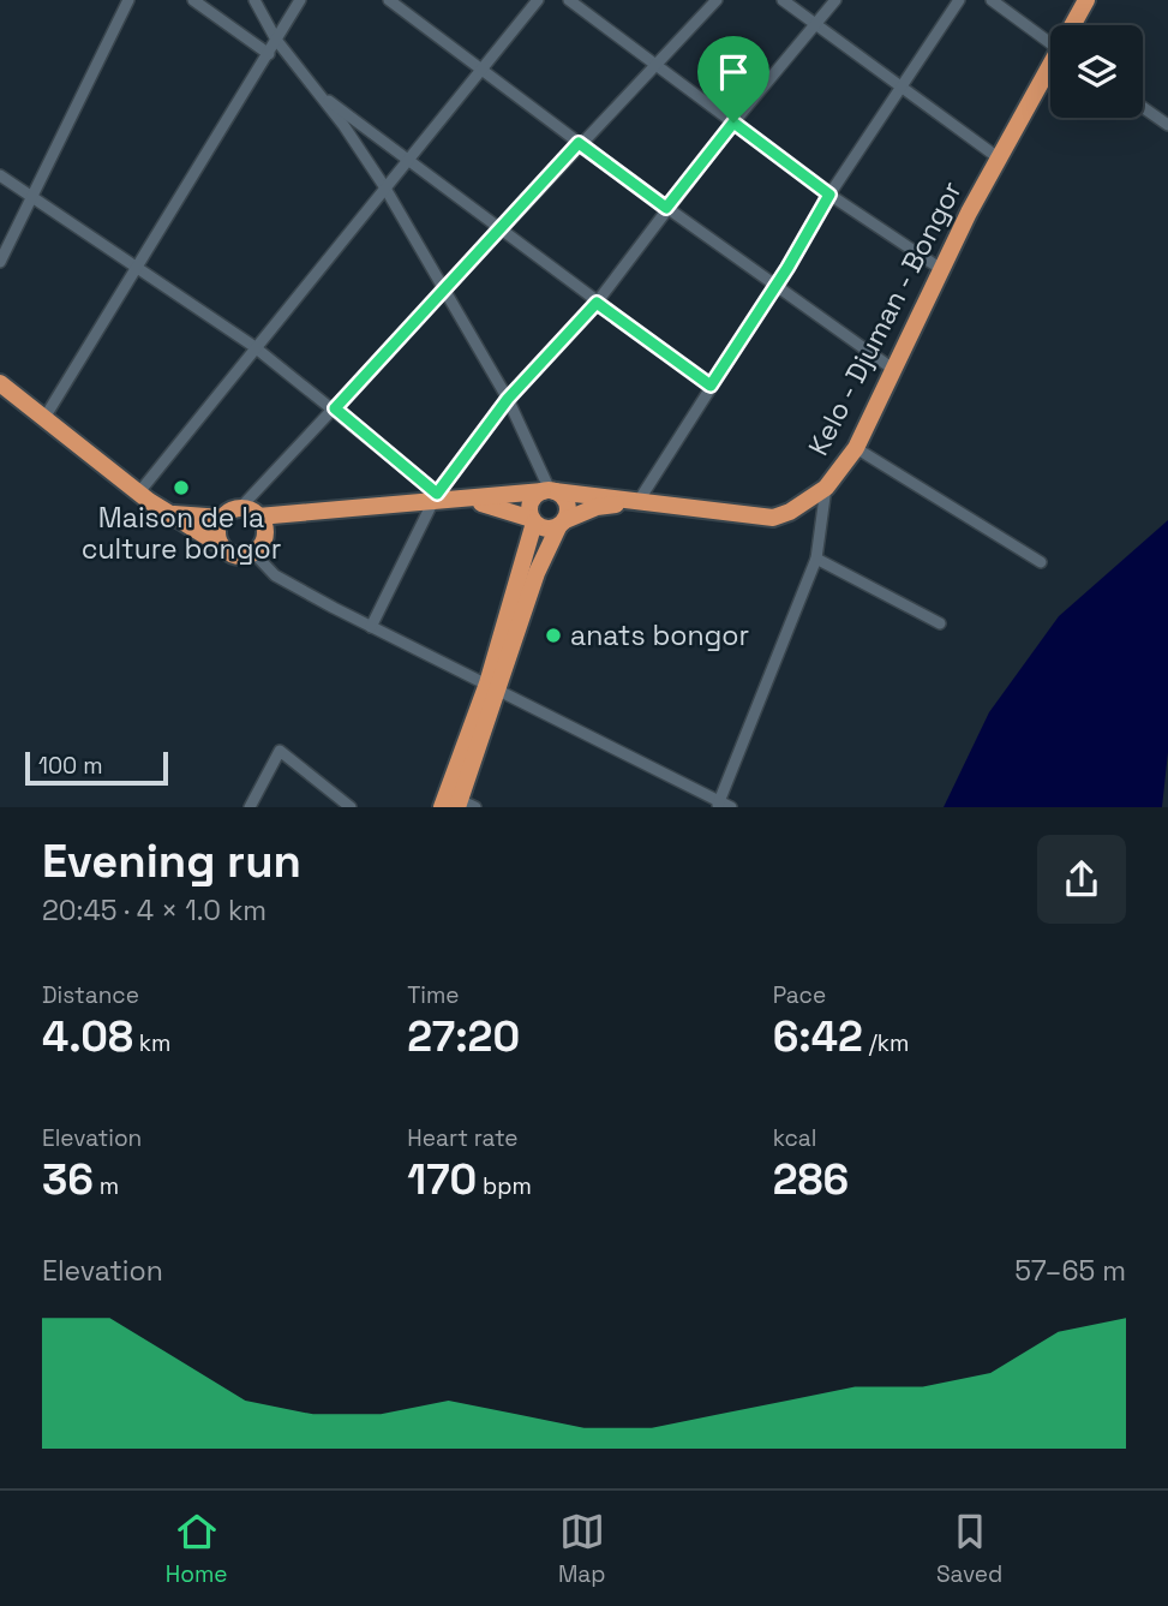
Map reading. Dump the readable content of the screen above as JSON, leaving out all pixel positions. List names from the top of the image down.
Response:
{
  "streets": {
    "highway": ["Kelo - Djuman - Bongor"]
  },
  "places": ["Maison de la culture bongor", "anats bongor"],
  "scale_bar": "100 m",
  "page": {
    "scale": "100 m",
    "heading": ["Evening run", "20:45 · 4 × 1.0 km"],
    "stats": [
      ["Distance", "4.08 km"],
      ["Time", "27:20"],
      ["Pace", "6:42 /km"],
      ["Elevation", "36 m"],
      ["Heart rate", "170 bpm"],
      ["kcal", "286"]
    ],
    "chart": ["Elevation", "57–65 m"],
    "tabs": ["Home", "Map", "Saved"]
  }
}
